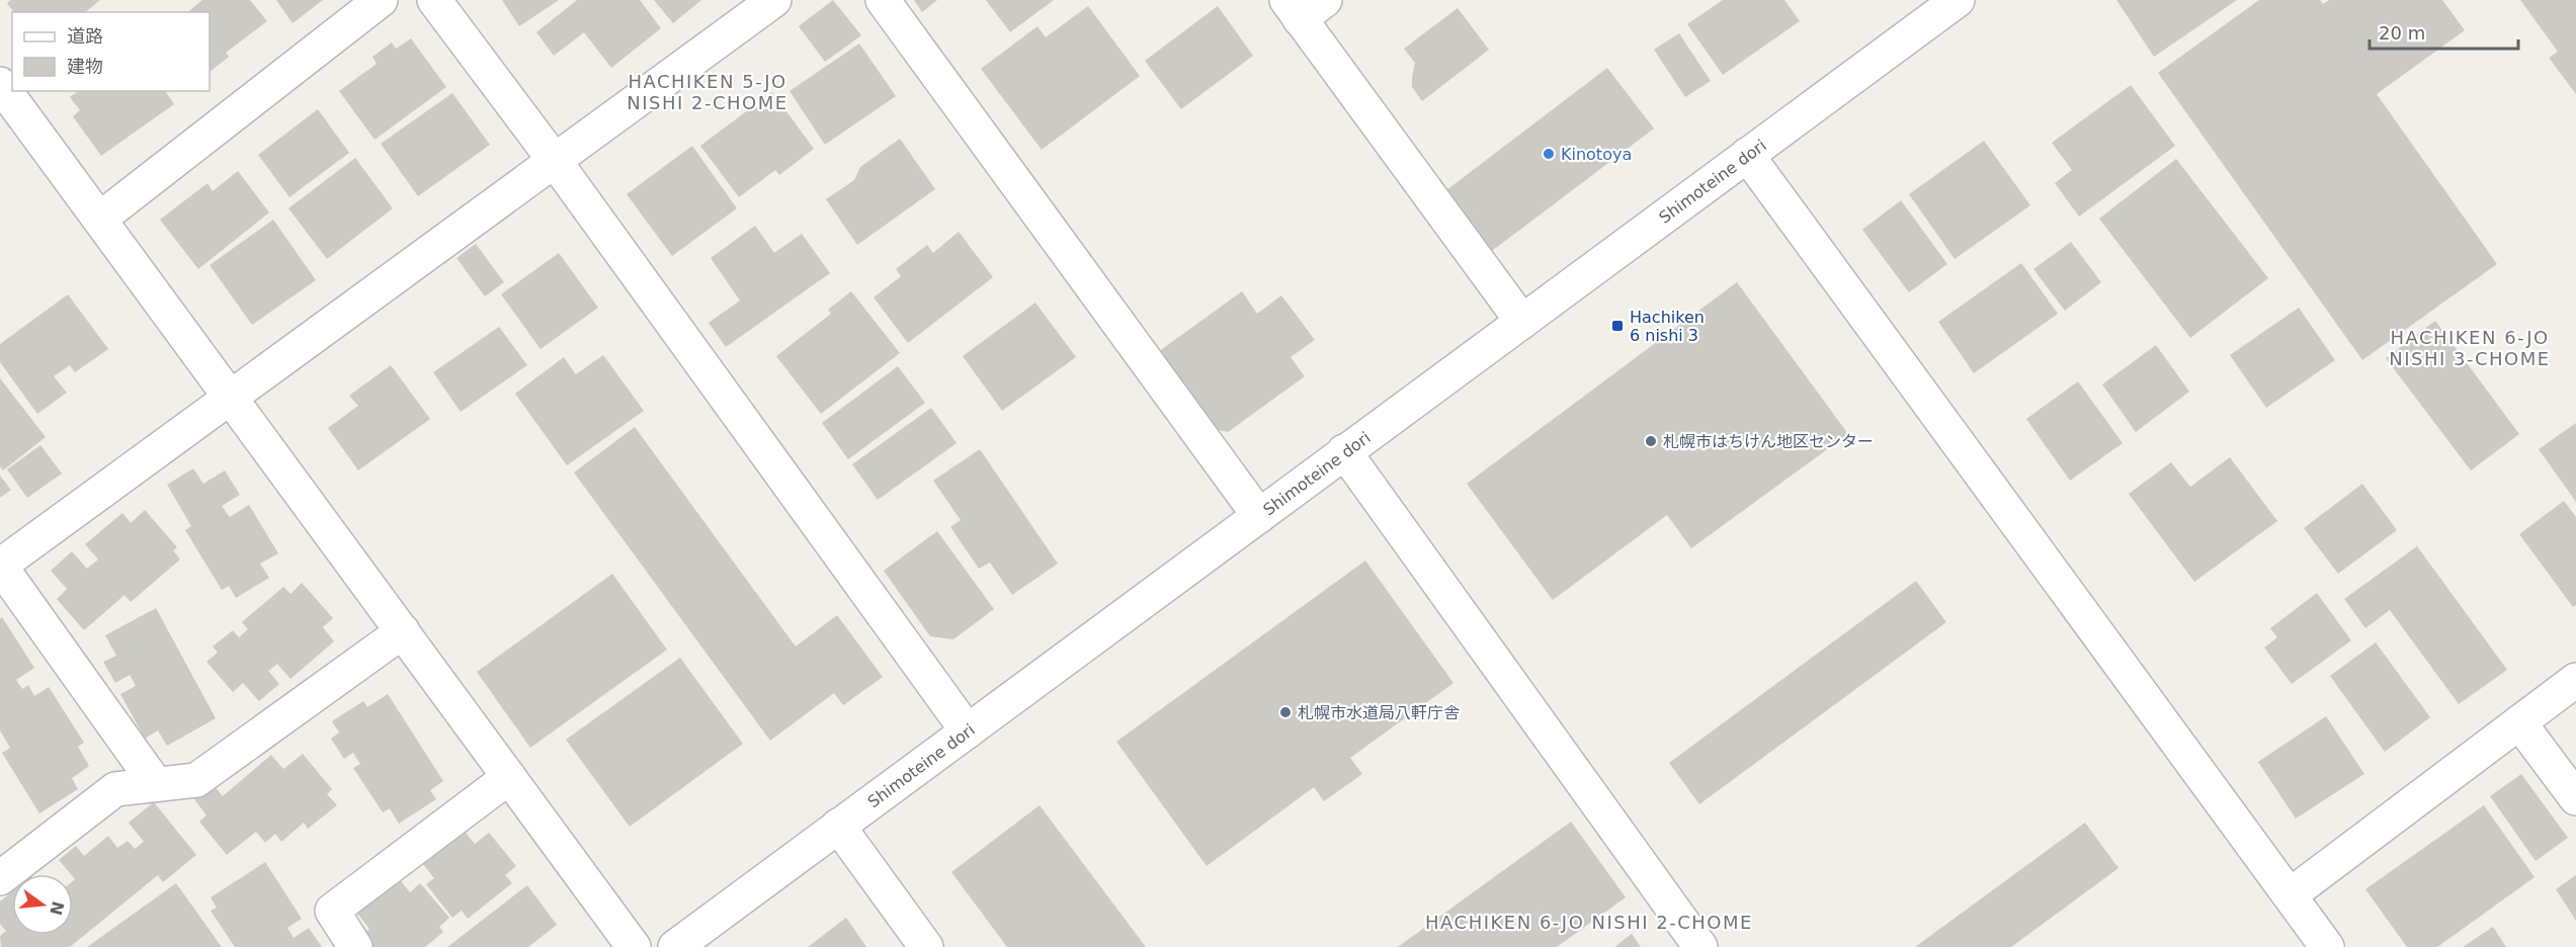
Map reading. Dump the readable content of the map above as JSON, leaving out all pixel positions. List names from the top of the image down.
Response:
{
  "streets": {
    "street": ["Shimoteine dori"]
  },
  "districts": ["HACHIKEN 5-JO NISHI 2-CHOME", "HACHIKEN 6-JO NISHI 3-CHOME", "HACHIKEN 6-JO NISHI 2-CHOME"],
  "places": {
    "other": ["Kinotoya", "札幌市はちけん地区センター", "札幌市水道局八軒庁舎"],
    "transit": ["Hachiken 6 nishi 3"]
  },
  "legend": ["道路", "建物"],
  "scale_bar": "20 m",
  "north": "right"
}
